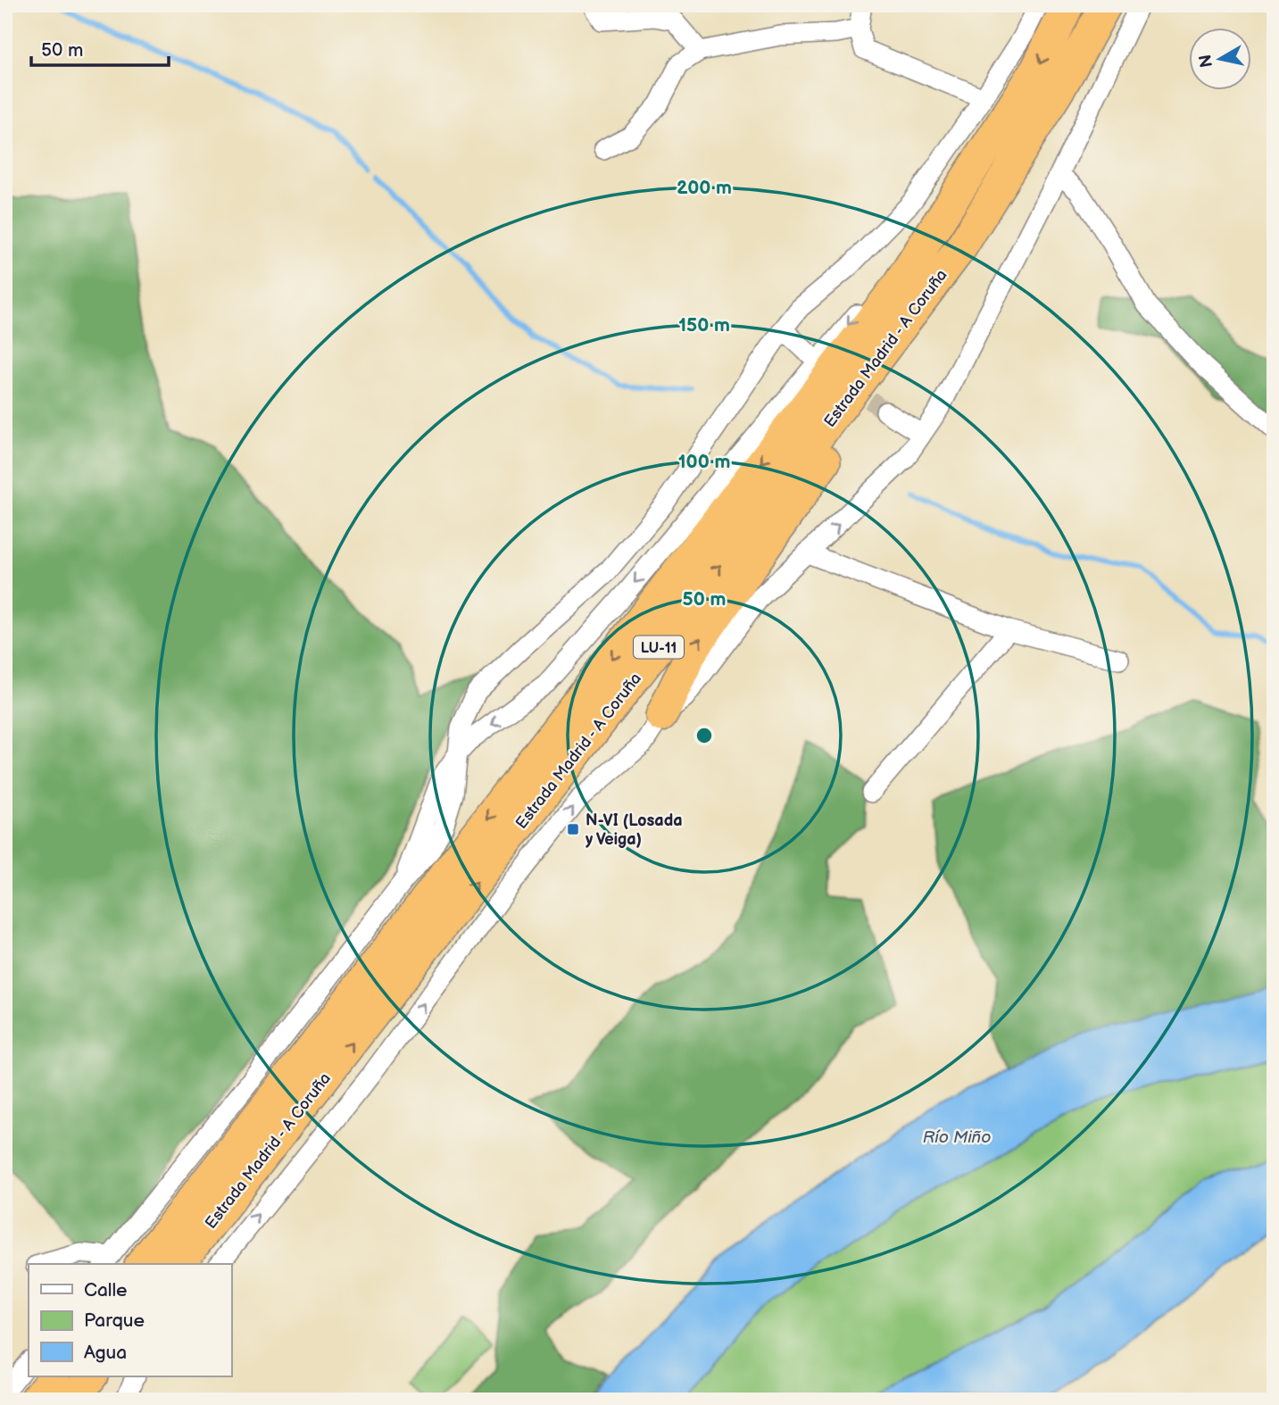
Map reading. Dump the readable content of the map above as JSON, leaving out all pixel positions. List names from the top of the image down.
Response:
{
  "streets": {
    "highway": ["Estrada Madrid - A Coruña", "LU-11"]
  },
  "water": ["Río Miño"],
  "places": {
    "transit": ["N-VI (Losada y Veiga)"]
  },
  "legend": ["Calle", "Parque", "Agua"],
  "scale_bar": "50 m",
  "north": "left",
  "rings": [
    "200 m",
    "150 m",
    "100 m",
    "50 m"
  ]
}
